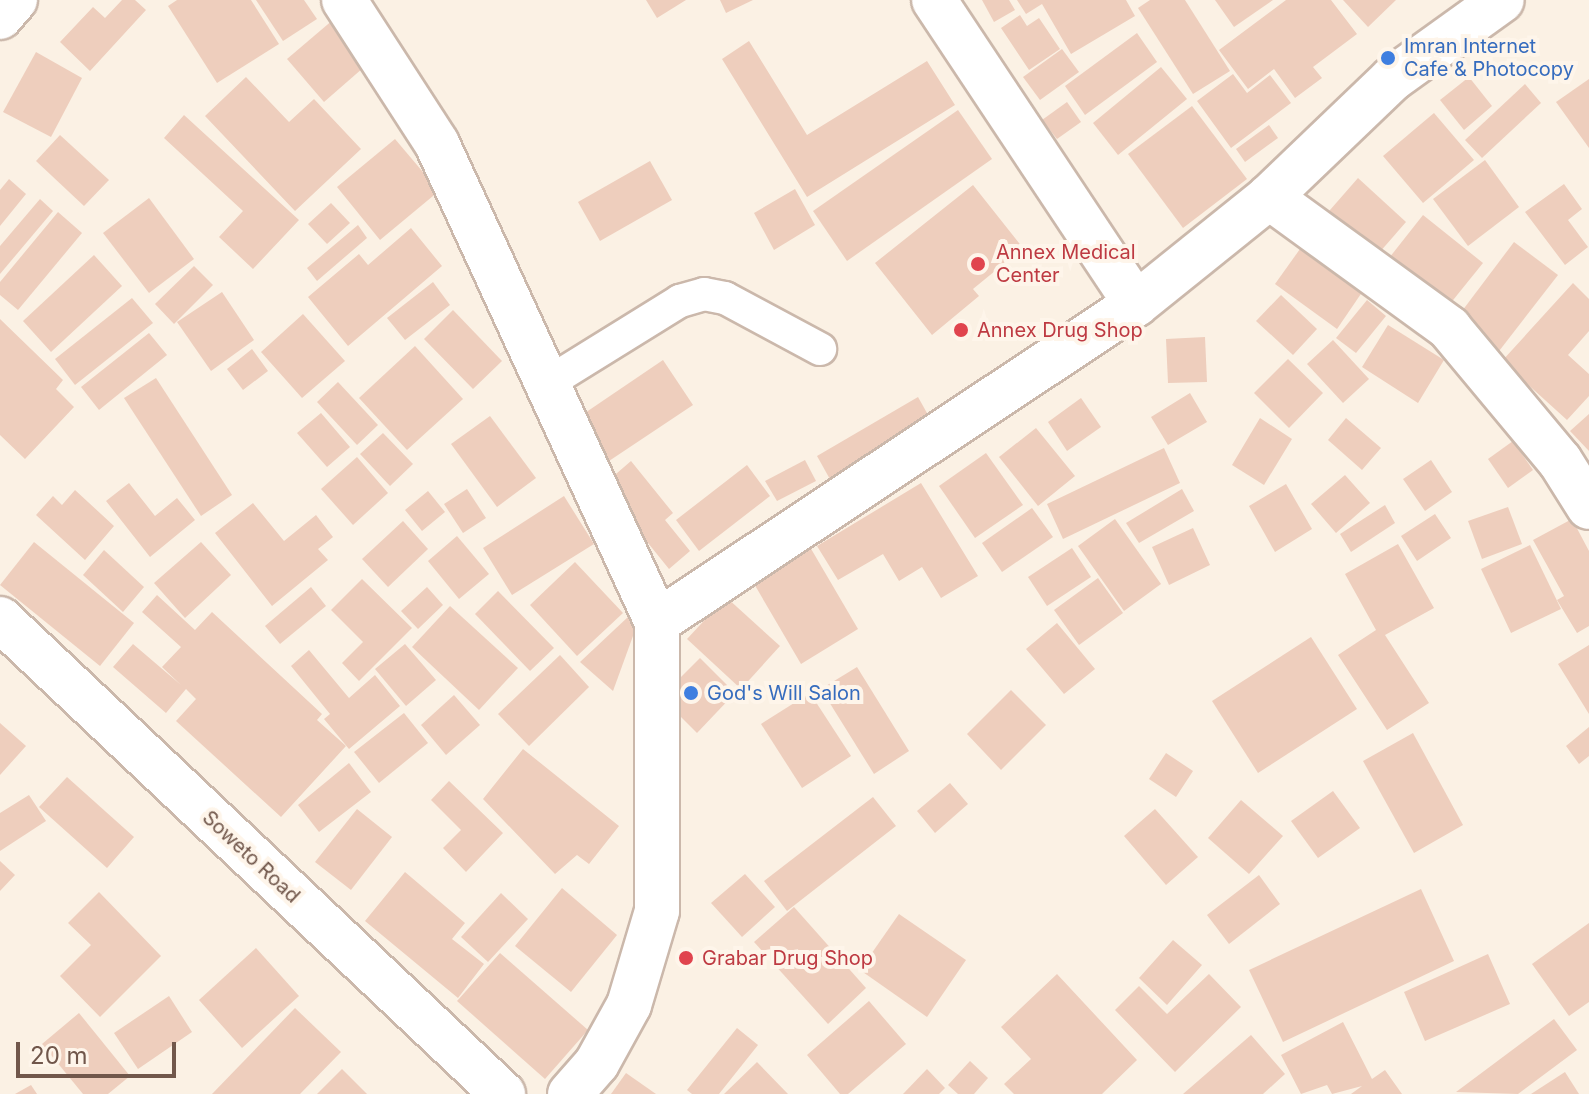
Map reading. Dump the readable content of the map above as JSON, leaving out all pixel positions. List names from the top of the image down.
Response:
{
  "streets": {
    "street": ["Soweto Road"]
  },
  "places": [
    "Imran Internet Cafe & Photocopy",
    "Annex Medical Center",
    "Annex Drug Shop",
    "God's Will Salon",
    "Grabar Drug Shop"
  ],
  "scale_bar": "20 m"
}
